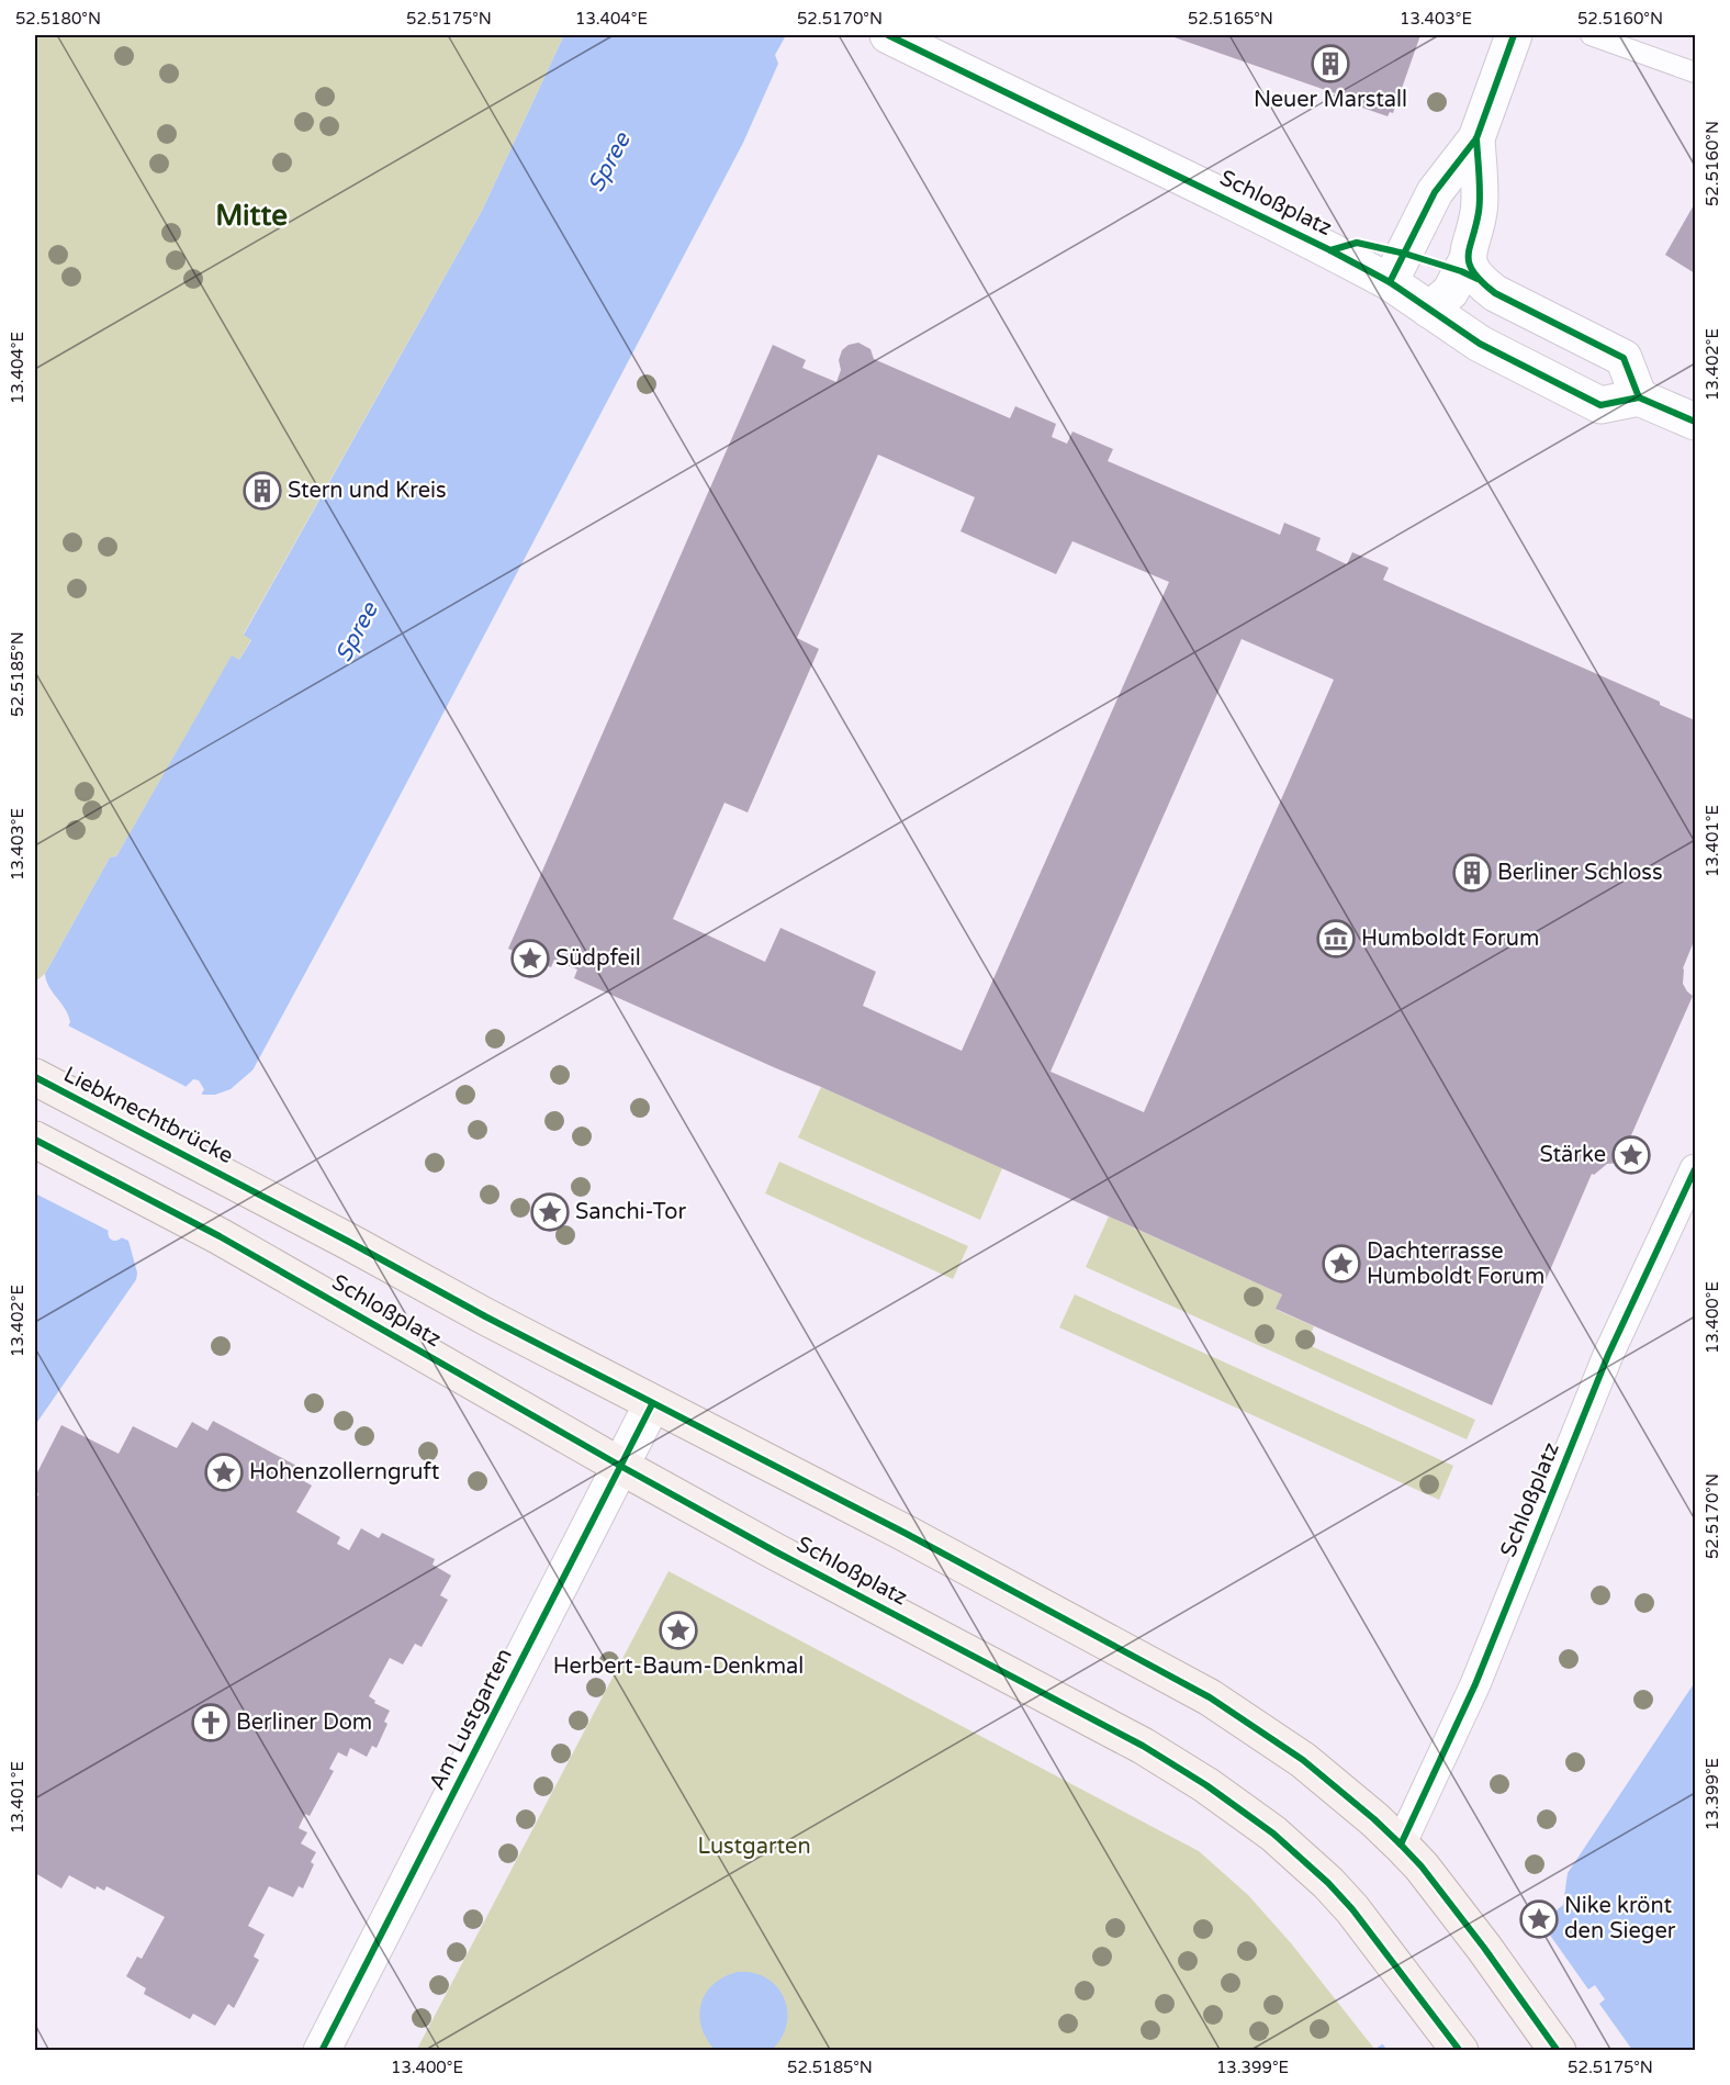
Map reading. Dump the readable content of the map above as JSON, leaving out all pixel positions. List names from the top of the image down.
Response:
{
  "streets": {
    "main road": ["Schloßplatz", "Liebknechtbrücke"],
    "street": ["Am Lustgarten"]
  },
  "crossings": [
    ["Schloßplatz", "Liebknechtbrücke"],
    ["Schloßplatz", "Am Lustgarten"]
  ],
  "districts": ["Mitte"],
  "water": ["Spree"],
  "parks": ["Lustgarten"],
  "places": {
    "building": ["Neuer Marstall", "Stern und Kreis", "Berliner Schloss"],
    "museum": ["Humboldt Forum"],
    "place": [
      "Südpfeil",
      "Stärke",
      "Sanchi-Tor",
      "Dachterrasse Humboldt Forum",
      "Hohenzollerngruft",
      "Herbert-Baum-Denkmal",
      "Nike krönt den Sieger"
    ],
    "church": ["Berliner Dom"]
  },
  "coordinates": [
    "52.5180°N",
    "52.5175°N",
    "13.404°E",
    "52.5170°N",
    "52.5165°N",
    "13.403°E",
    "52.5160°N",
    "13.402°E",
    "52.5185°N",
    "13.401°E",
    "13.400°E",
    "13.399°E"
  ]
}
